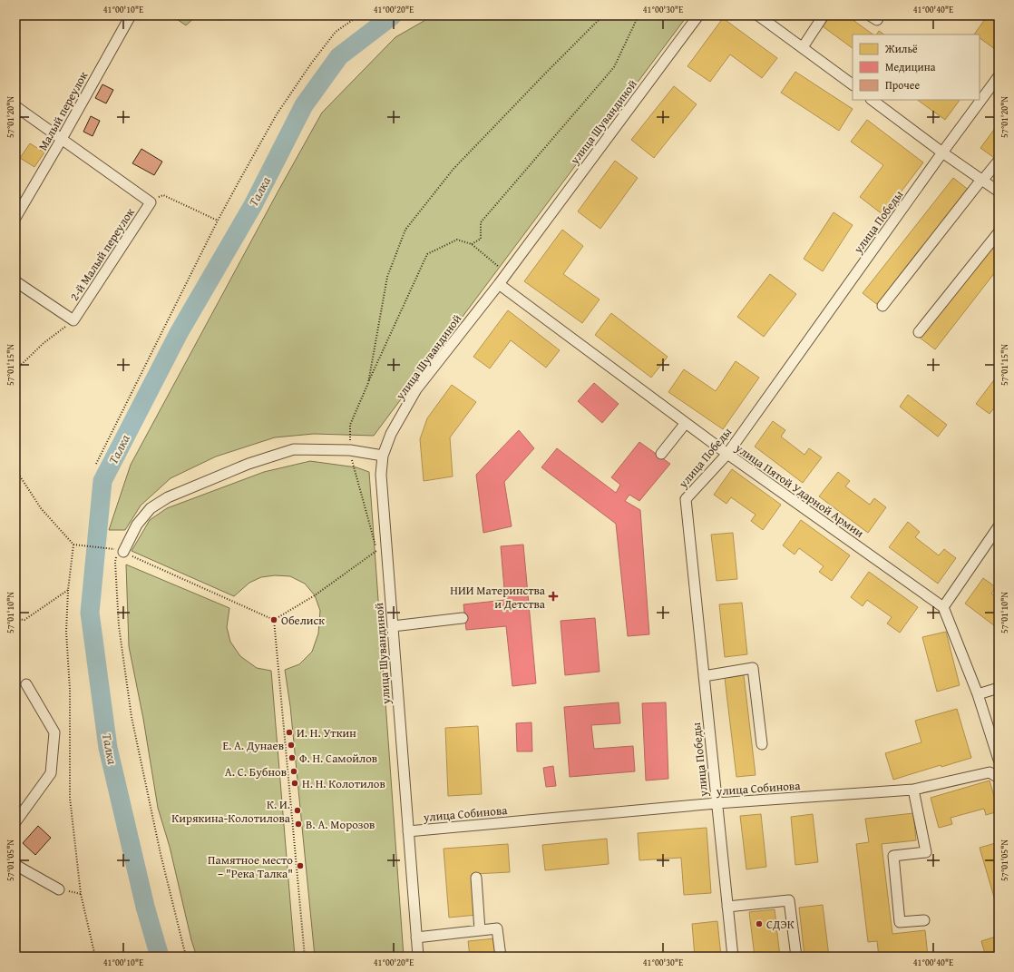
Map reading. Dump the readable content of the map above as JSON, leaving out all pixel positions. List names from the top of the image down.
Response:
{
  "streets": {
    "street": [
      "Малый переулок",
      "улица Шувандиной",
      "улица Победы",
      "2-й Малый переулок",
      "улица Пятой Ударной Армии",
      "улица Собинова"
    ]
  },
  "crossings": [
    ["улица Шувандиной", "улица Пятой Ударной Армии"],
    ["улица Шувандиной", "улица Собинова"],
    ["улица Победы", "улица Пятой Ударной Армии"],
    ["улица Победы", "улица Собинова"]
  ],
  "water": ["Талка"],
  "places": {
    "health": ["НИИ Материнства и Детства"],
    "other": [
      "Обелиск",
      "И. Н. Уткин",
      "Е. А. Дунаев",
      "Ф. Н. Самойлов",
      "А. С. Бубнов",
      "Н. Н. Колотилов",
      "К. И. Кирякина-Колотилова",
      "В. А. Морозов",
      "Памятное место – \"Река Талка\"",
      "СДЭК"
    ]
  },
  "legend": ["Жильё", "Медицина", "Прочее"],
  "coordinates": [
    "41°00'10\"E",
    "41°00'20\"E",
    "41°00'30\"E",
    "41°00'40\"E",
    "57°01'20\"N",
    "57°01'15\"N",
    "57°01'10\"N",
    "57°01'05\"N"
  ]
}
